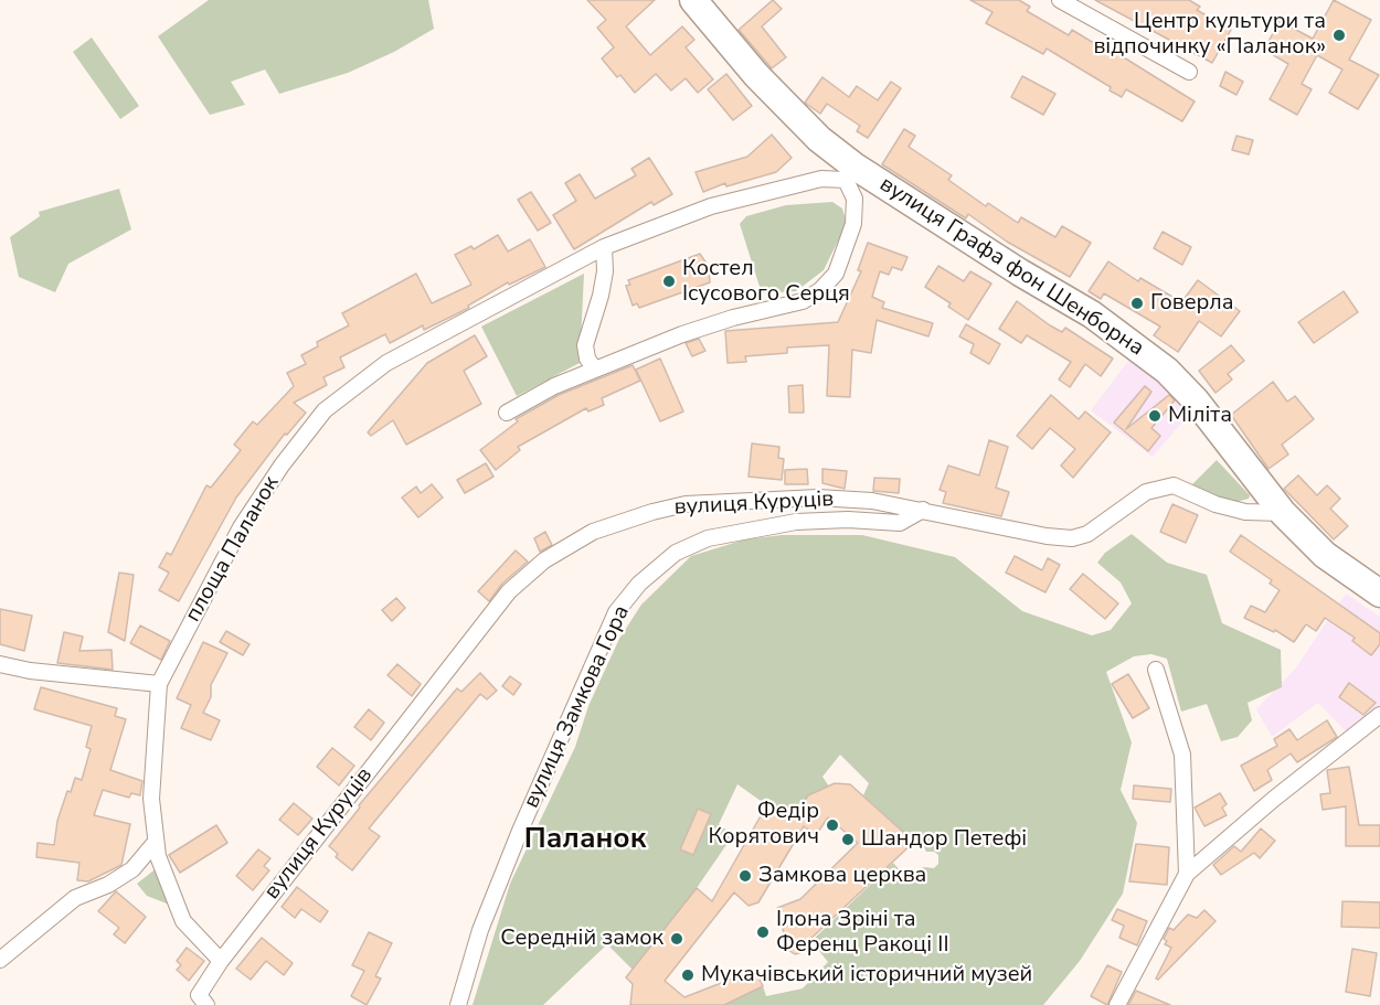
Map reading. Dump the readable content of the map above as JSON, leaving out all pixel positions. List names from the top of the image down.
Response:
{
  "streets": {
    "highway": ["вулиця Графа фон Шенборна"],
    "street": ["вулиця Куруців", "площа Паланок", "вулиця Замкова Гора"]
  },
  "crossings": [
    ["вулиця Графа фон Шенборна", "вулиця Куруців"],
    ["вулиця Графа фон Шенборна", "площа Паланок"],
    ["вулиця Куруців", "площа Паланок"],
    ["вулиця Куруців", "вулиця Замкова Гора"]
  ],
  "districts": ["Паланок"],
  "places": [
    "Центр культури та відпочинку «Паланок»",
    "Костел Ісусового Серця",
    "Говерла",
    "Міліта",
    "Федір Корятович",
    "Шандор Петефі",
    "Замкова церква",
    "Ілона Зріні та Ференц Ракоці II",
    "Середній замок",
    "Мукачівський історичний музей"
  ]
}
